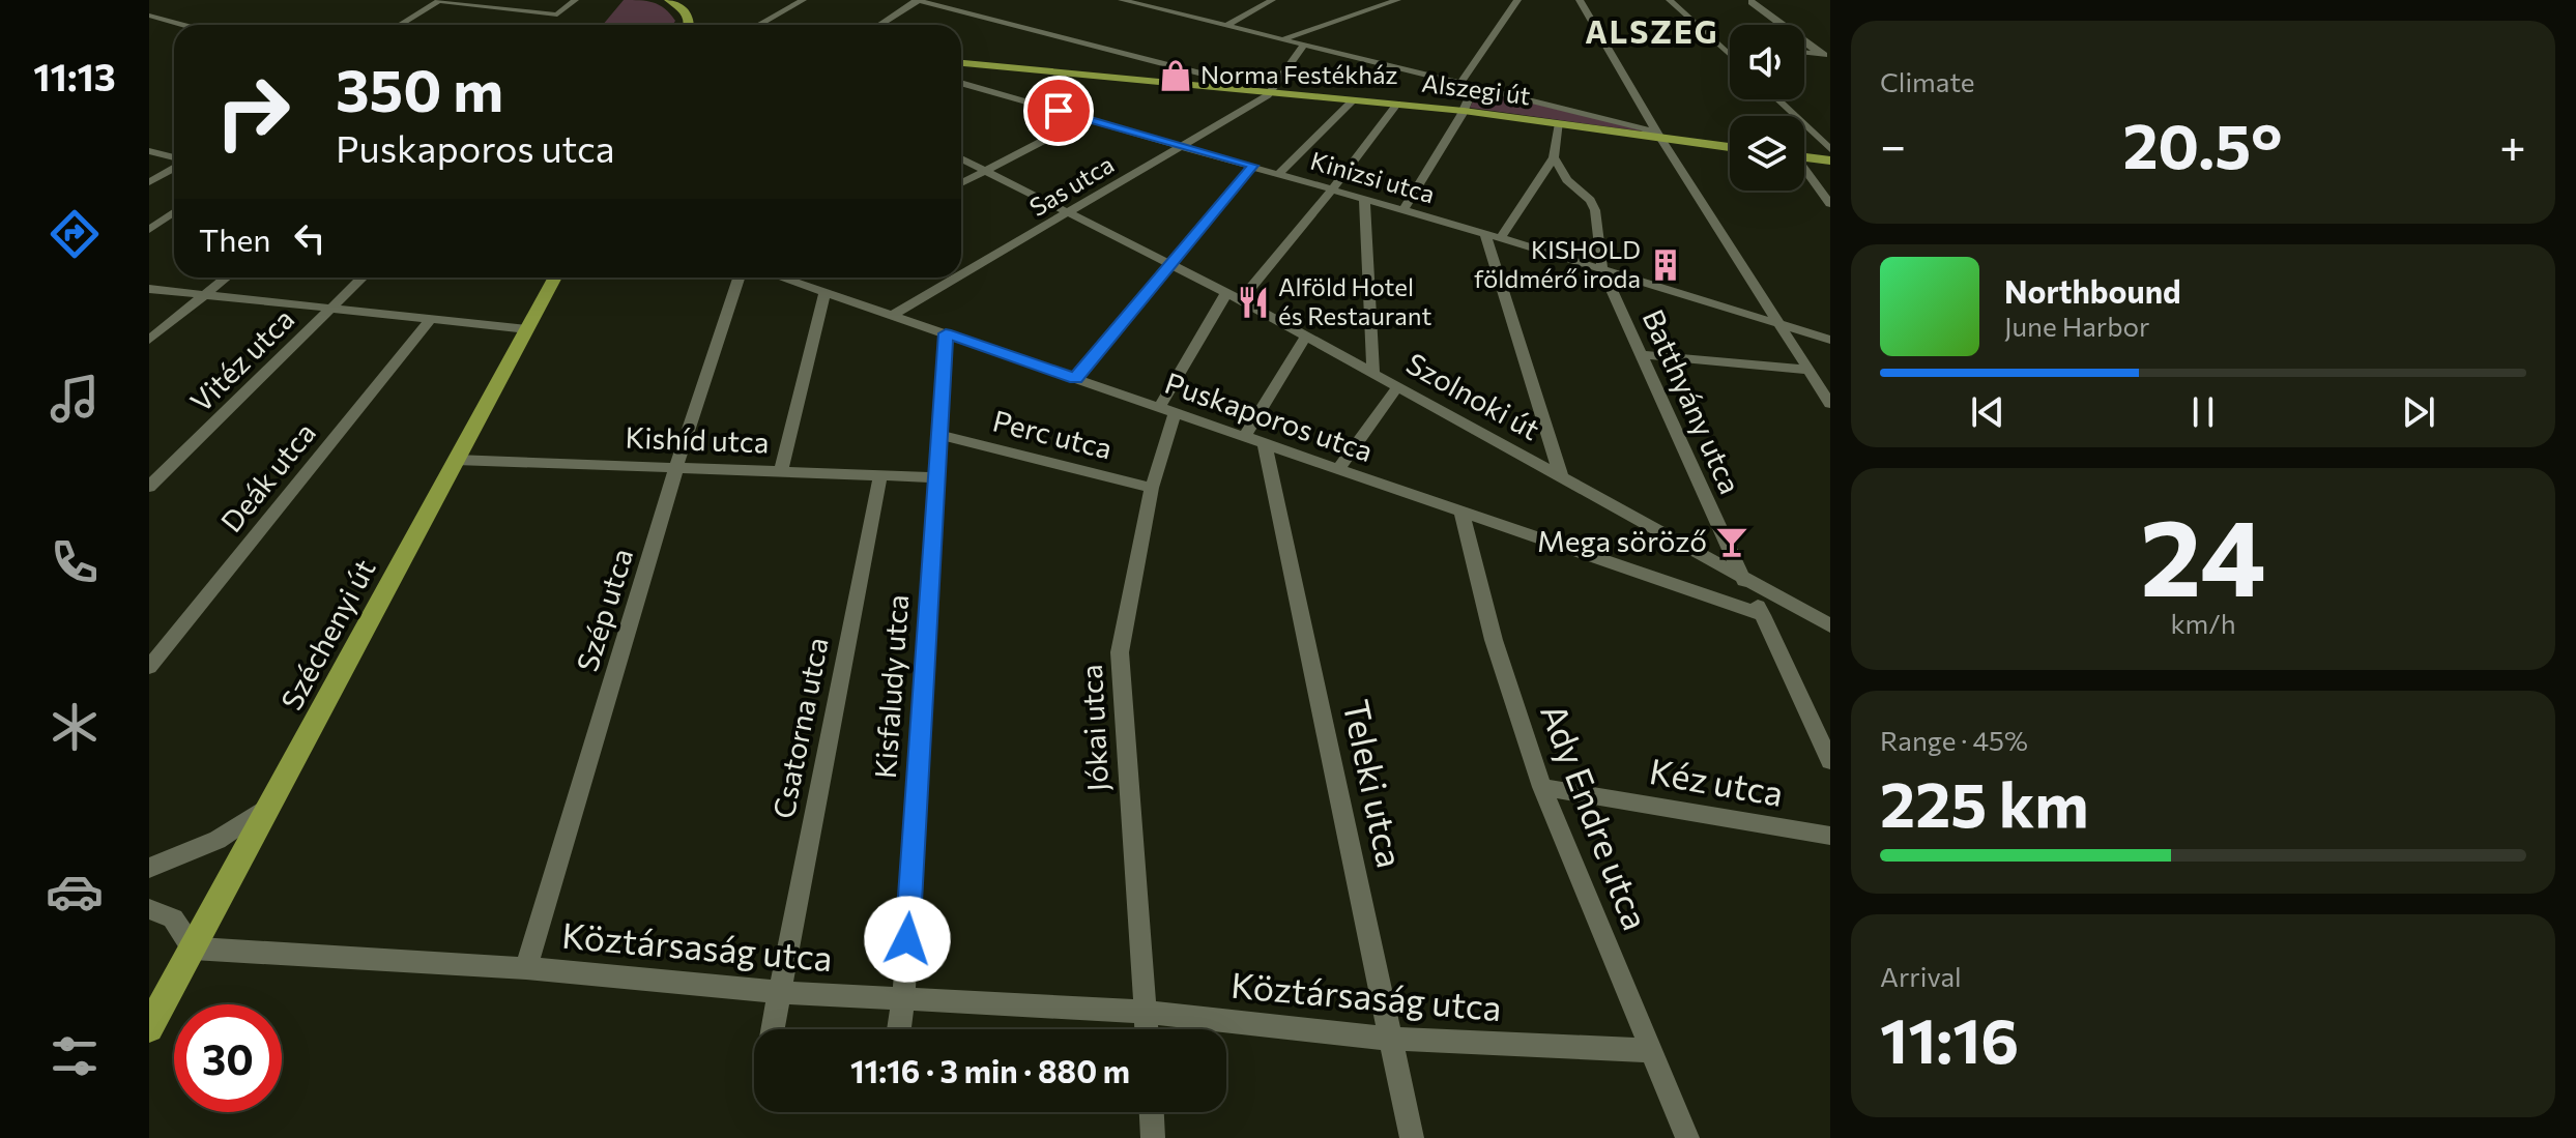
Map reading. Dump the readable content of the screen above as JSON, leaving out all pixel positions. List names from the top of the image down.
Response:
{
  "streets": {
    "main road": ["Alszegi út", "Széchenyi út"],
    "street": [
      "Kinizsi utca",
      "Sas utca",
      "Vitéz utca",
      "Szolnoki út",
      "Batthyány utca",
      "Puskaporos utca",
      "Perc utca",
      "Kishíd utca",
      "Deák utca",
      "Szép utca",
      "Kisfaludy utca",
      "Csatorna utca",
      "Jókai utca",
      "Kéz utca",
      "Teleki utca",
      "Ady Endre utca",
      "Köztársaság utca"
    ]
  },
  "crossings": [
    ["Alszegi út", "Sas utca"],
    ["Kinizsi utca", "Sas utca"],
    ["Kinizsi utca", "Batthyány utca"],
    ["Sas utca", "Szolnoki út"],
    ["Sas utca", "Puskaporos utca"],
    ["Szolnoki út", "Batthyány utca"],
    ["Szolnoki út", "Jókai utca"],
    ["Batthyány utca", "Puskaporos utca"],
    ["Puskaporos utca", "Kisfaludy utca"],
    ["Puskaporos utca", "Jókai utca"],
    ["Puskaporos utca", "Teleki utca"],
    ["Puskaporos utca", "Ady Endre utca"],
    ["Perc utca", "Kisfaludy utca"],
    ["Perc utca", "Jókai utca"],
    ["Kishíd utca", "Szép utca"],
    ["Kishíd utca", "Széchenyi út"],
    ["Kishíd utca", "Kisfaludy utca"],
    ["Kishíd utca", "Csatorna utca"],
    ["Szép utca", "Köztársaság utca"],
    ["Széchenyi út", "Köztársaság utca"],
    ["Kisfaludy utca", "Köztársaság utca"],
    ["Csatorna utca", "Köztársaság utca"],
    ["Jókai utca", "Köztársaság utca"],
    ["Kéz utca", "Ady Endre utca"],
    ["Teleki utca", "Köztársaság utca"],
    ["Ady Endre utca", "Köztársaság utca"]
  ],
  "districts": ["ALSZEG"],
  "places": {
    "shop": ["Norma Festékház"],
    "building": ["KISHOLD földmérő iroda"],
    "restaurant": ["Alföld Hotel és Restaurant"],
    "bar": ["Mega söröző"]
  },
  "page": {
    "tabs": "11:13",
    "tile": [
      "Climate",
      ["24", "km/h"],
      ["Range · 45%", "225 km"],
      ["Arrival", "11:16"]
    ],
    "turn": ["350 m", "Puskaporos utca"],
    "heat": ["−", "20.5°", "+"],
    "then": "Then",
    "song": ["Northbound", "June Harbor"],
    "limit": "30",
    "trip": "11:16 · 3 min · 880 m"
  }
}
